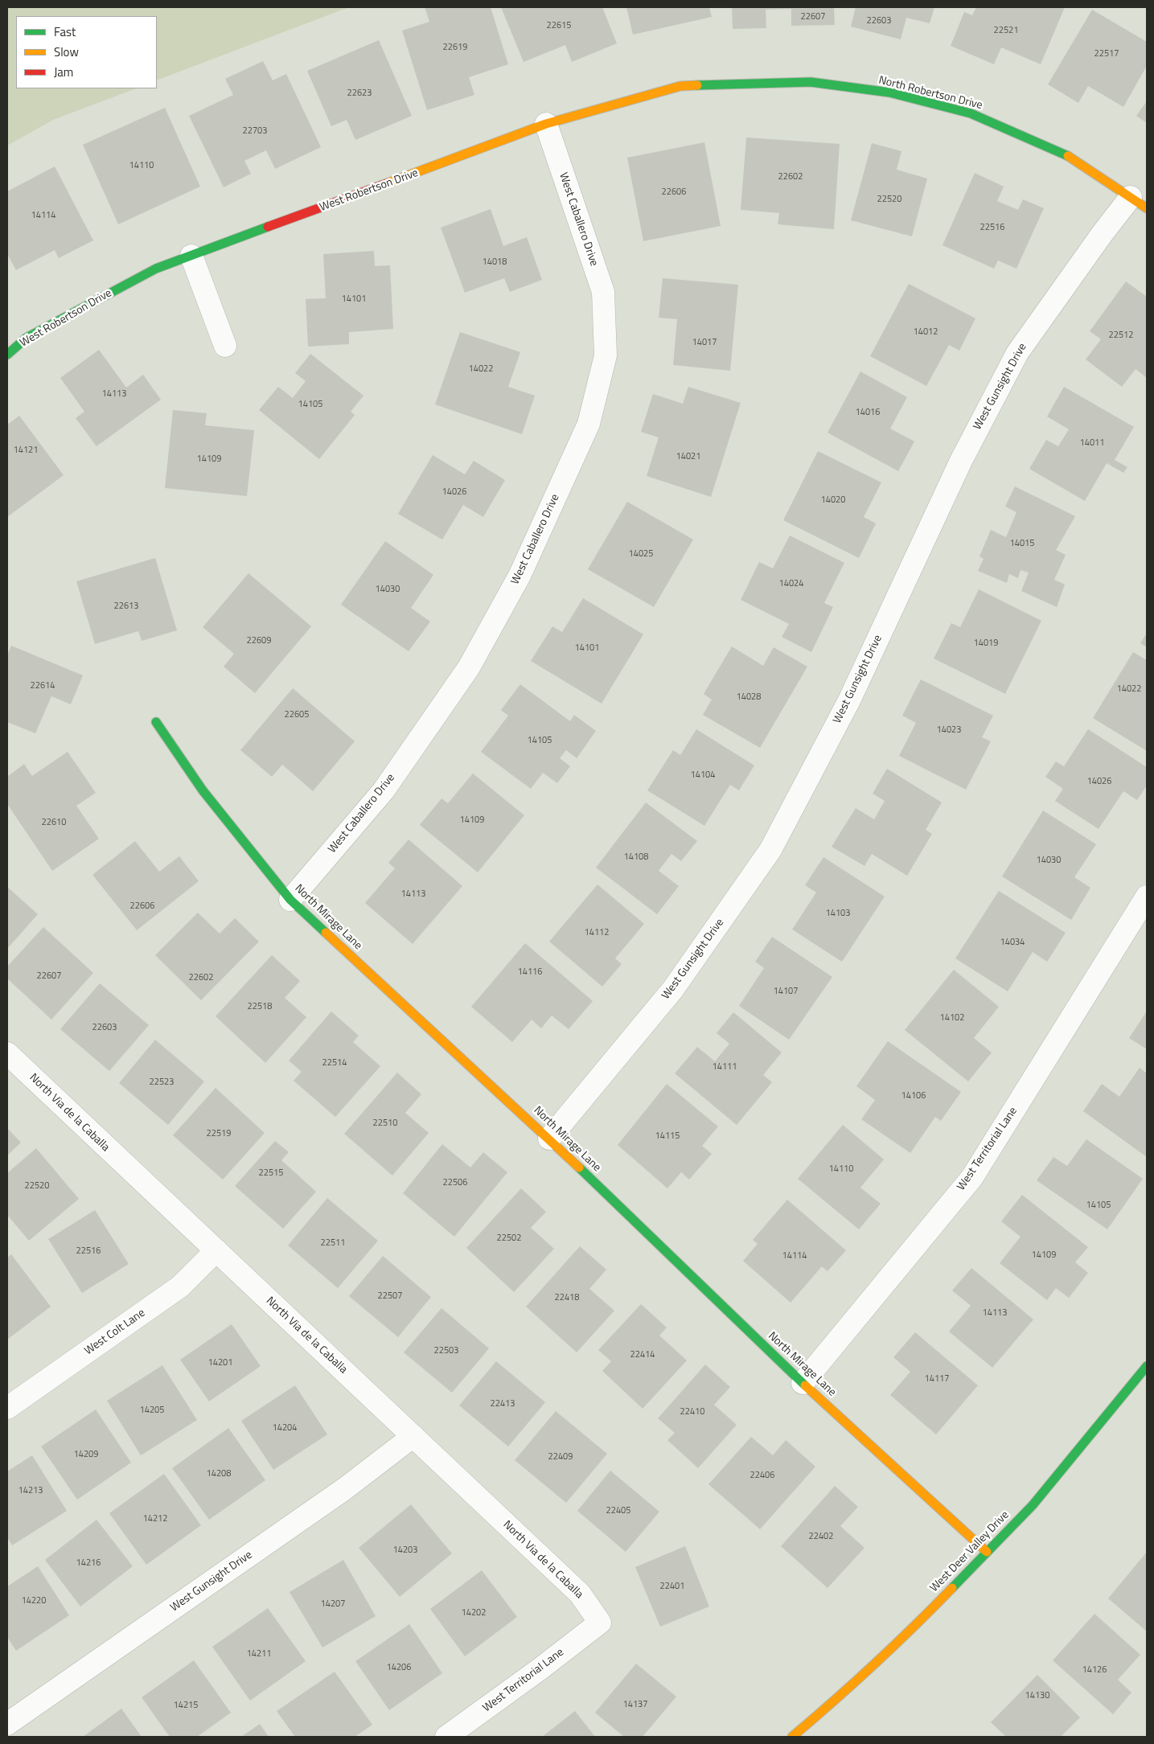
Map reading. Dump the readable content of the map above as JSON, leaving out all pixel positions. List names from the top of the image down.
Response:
{
  "streets": {
    "street": [
      "North Robertson Drive",
      "West Robertson Drive",
      "West Caballero Drive",
      "West Gunsight Drive",
      "North Mirage Lane",
      "North Via de la Caballa",
      "West Territorial Lane",
      "West Colt Lane",
      "West Deer Valley Drive"
    ]
  },
  "crossings": [
    ["North Robertson Drive", "West Robertson Drive"],
    ["North Robertson Drive", "West Caballero Drive"],
    ["North Robertson Drive", "West Gunsight Drive"],
    ["West Robertson Drive", "West Caballero Drive"],
    ["West Caballero Drive", "North Mirage Lane"],
    ["West Gunsight Drive", "North Mirage Lane"],
    ["West Gunsight Drive", "North Via de la Caballa"],
    ["North Mirage Lane", "West Territorial Lane"],
    ["North Mirage Lane", "West Deer Valley Drive"],
    ["North Via de la Caballa", "West Territorial Lane"],
    ["North Via de la Caballa", "West Colt Lane"]
  ],
  "house_numbers": [
    "22607",
    "22603",
    "22615",
    "22521",
    "22619",
    "22517",
    "22623",
    "22703",
    "14110",
    "22602",
    "22606",
    "22520",
    "14114",
    "22516",
    "14018",
    "14101",
    "14012",
    "22512",
    "14017",
    "14022",
    "14113",
    "14105",
    "14016",
    "14011",
    "14121",
    "14021",
    "14109",
    "14026",
    "14020",
    "14015",
    "14025",
    "14024",
    "14030",
    "22613",
    "22609",
    "14019",
    "14101",
    "22614",
    "14022",
    "14028",
    "22605",
    "14023",
    "14105",
    "14104",
    "14026",
    "14109",
    "22610",
    "14108",
    "14030",
    "14113",
    "22606",
    "14103",
    "14112",
    "14034",
    "14116",
    "22607",
    "22602",
    "14107",
    "22518",
    "14102",
    "22603",
    "22514",
    "14111",
    "22523",
    "14106",
    "22510",
    "22519",
    "14115",
    "14110",
    "22515",
    "22506",
    "22520",
    "14105",
    "22502",
    "22511",
    "22516",
    "14109",
    "14114",
    "22507",
    "22418",
    "14113",
    "22503",
    "22414",
    "14201",
    "14117",
    "22413",
    "14205",
    "22410",
    "14204",
    "14209",
    "22409",
    "14208",
    "22406",
    "14213",
    "22405",
    "14212",
    "22402",
    "14203",
    "14216",
    "22401",
    "14220",
    "14207",
    "14202",
    "14211",
    "14206",
    "14126",
    "14130",
    "14137",
    "14215"
  ],
  "legend": ["Fast", "Slow", "Jam"]
}
